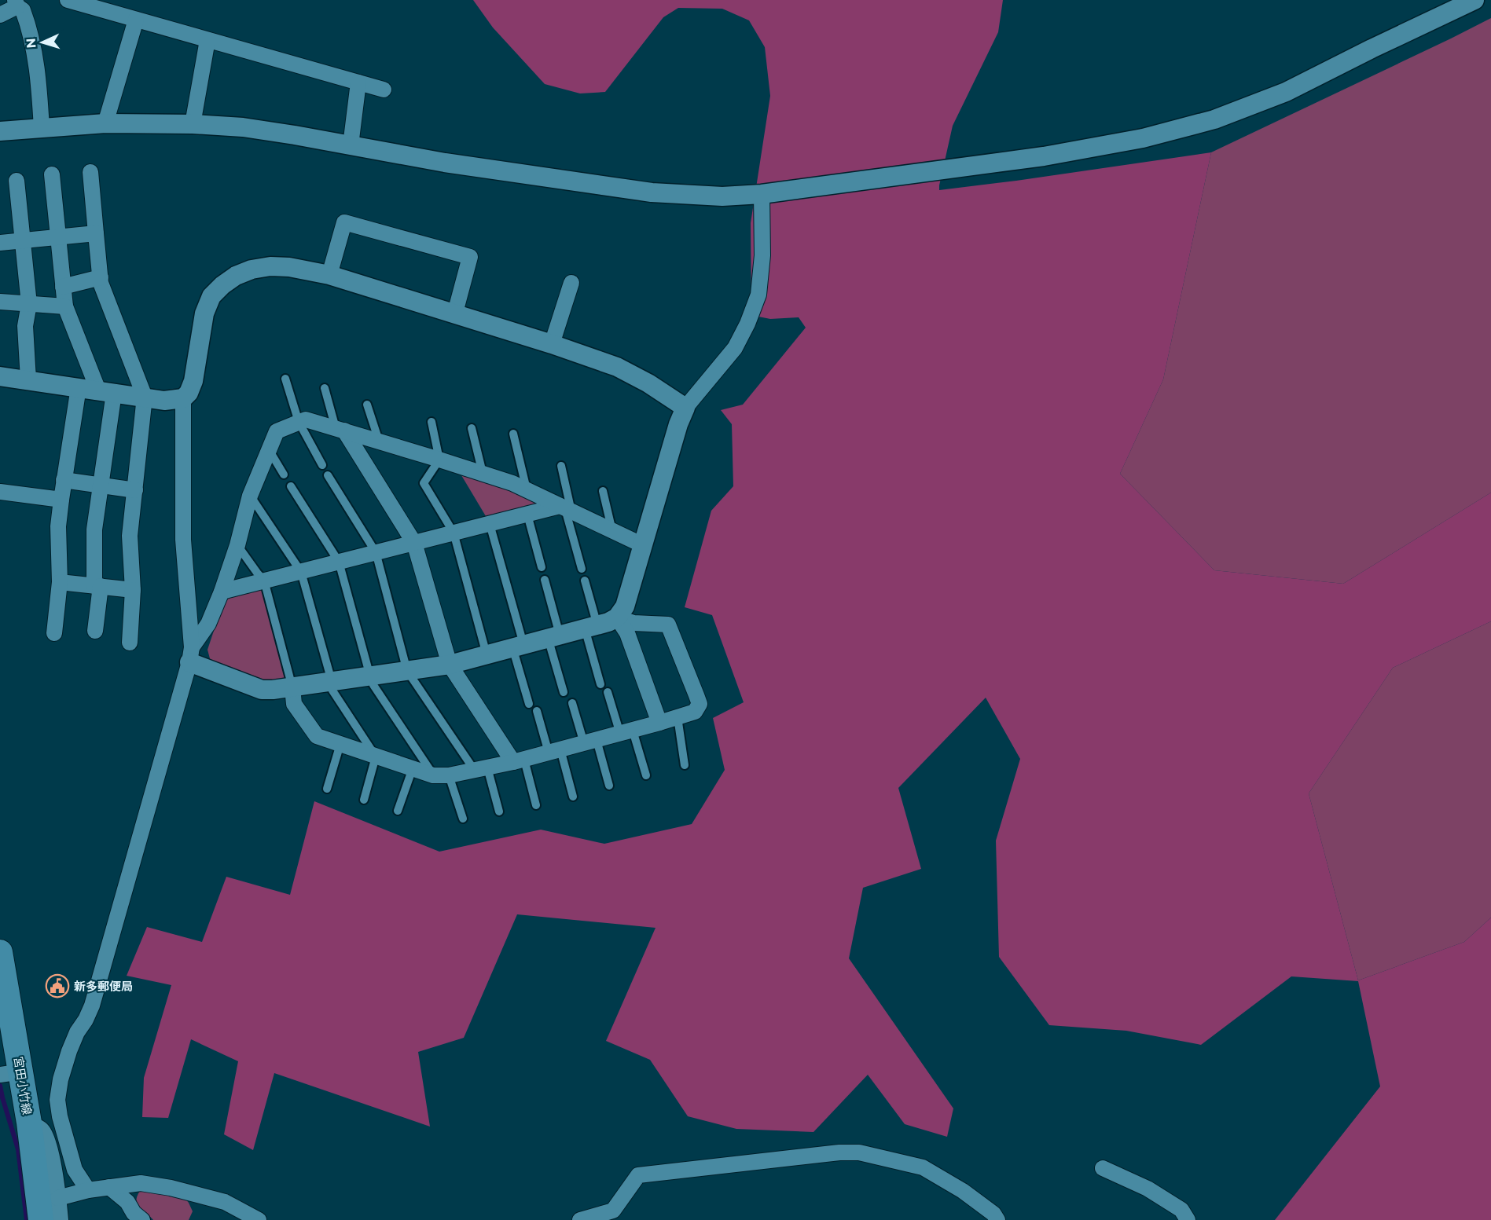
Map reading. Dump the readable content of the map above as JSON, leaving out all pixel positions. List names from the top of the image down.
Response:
{
  "streets": {
    "main road": ["宮田小竹線"]
  },
  "places": {
    "public building": ["新多郵便局"]
  },
  "north": "left"
}
